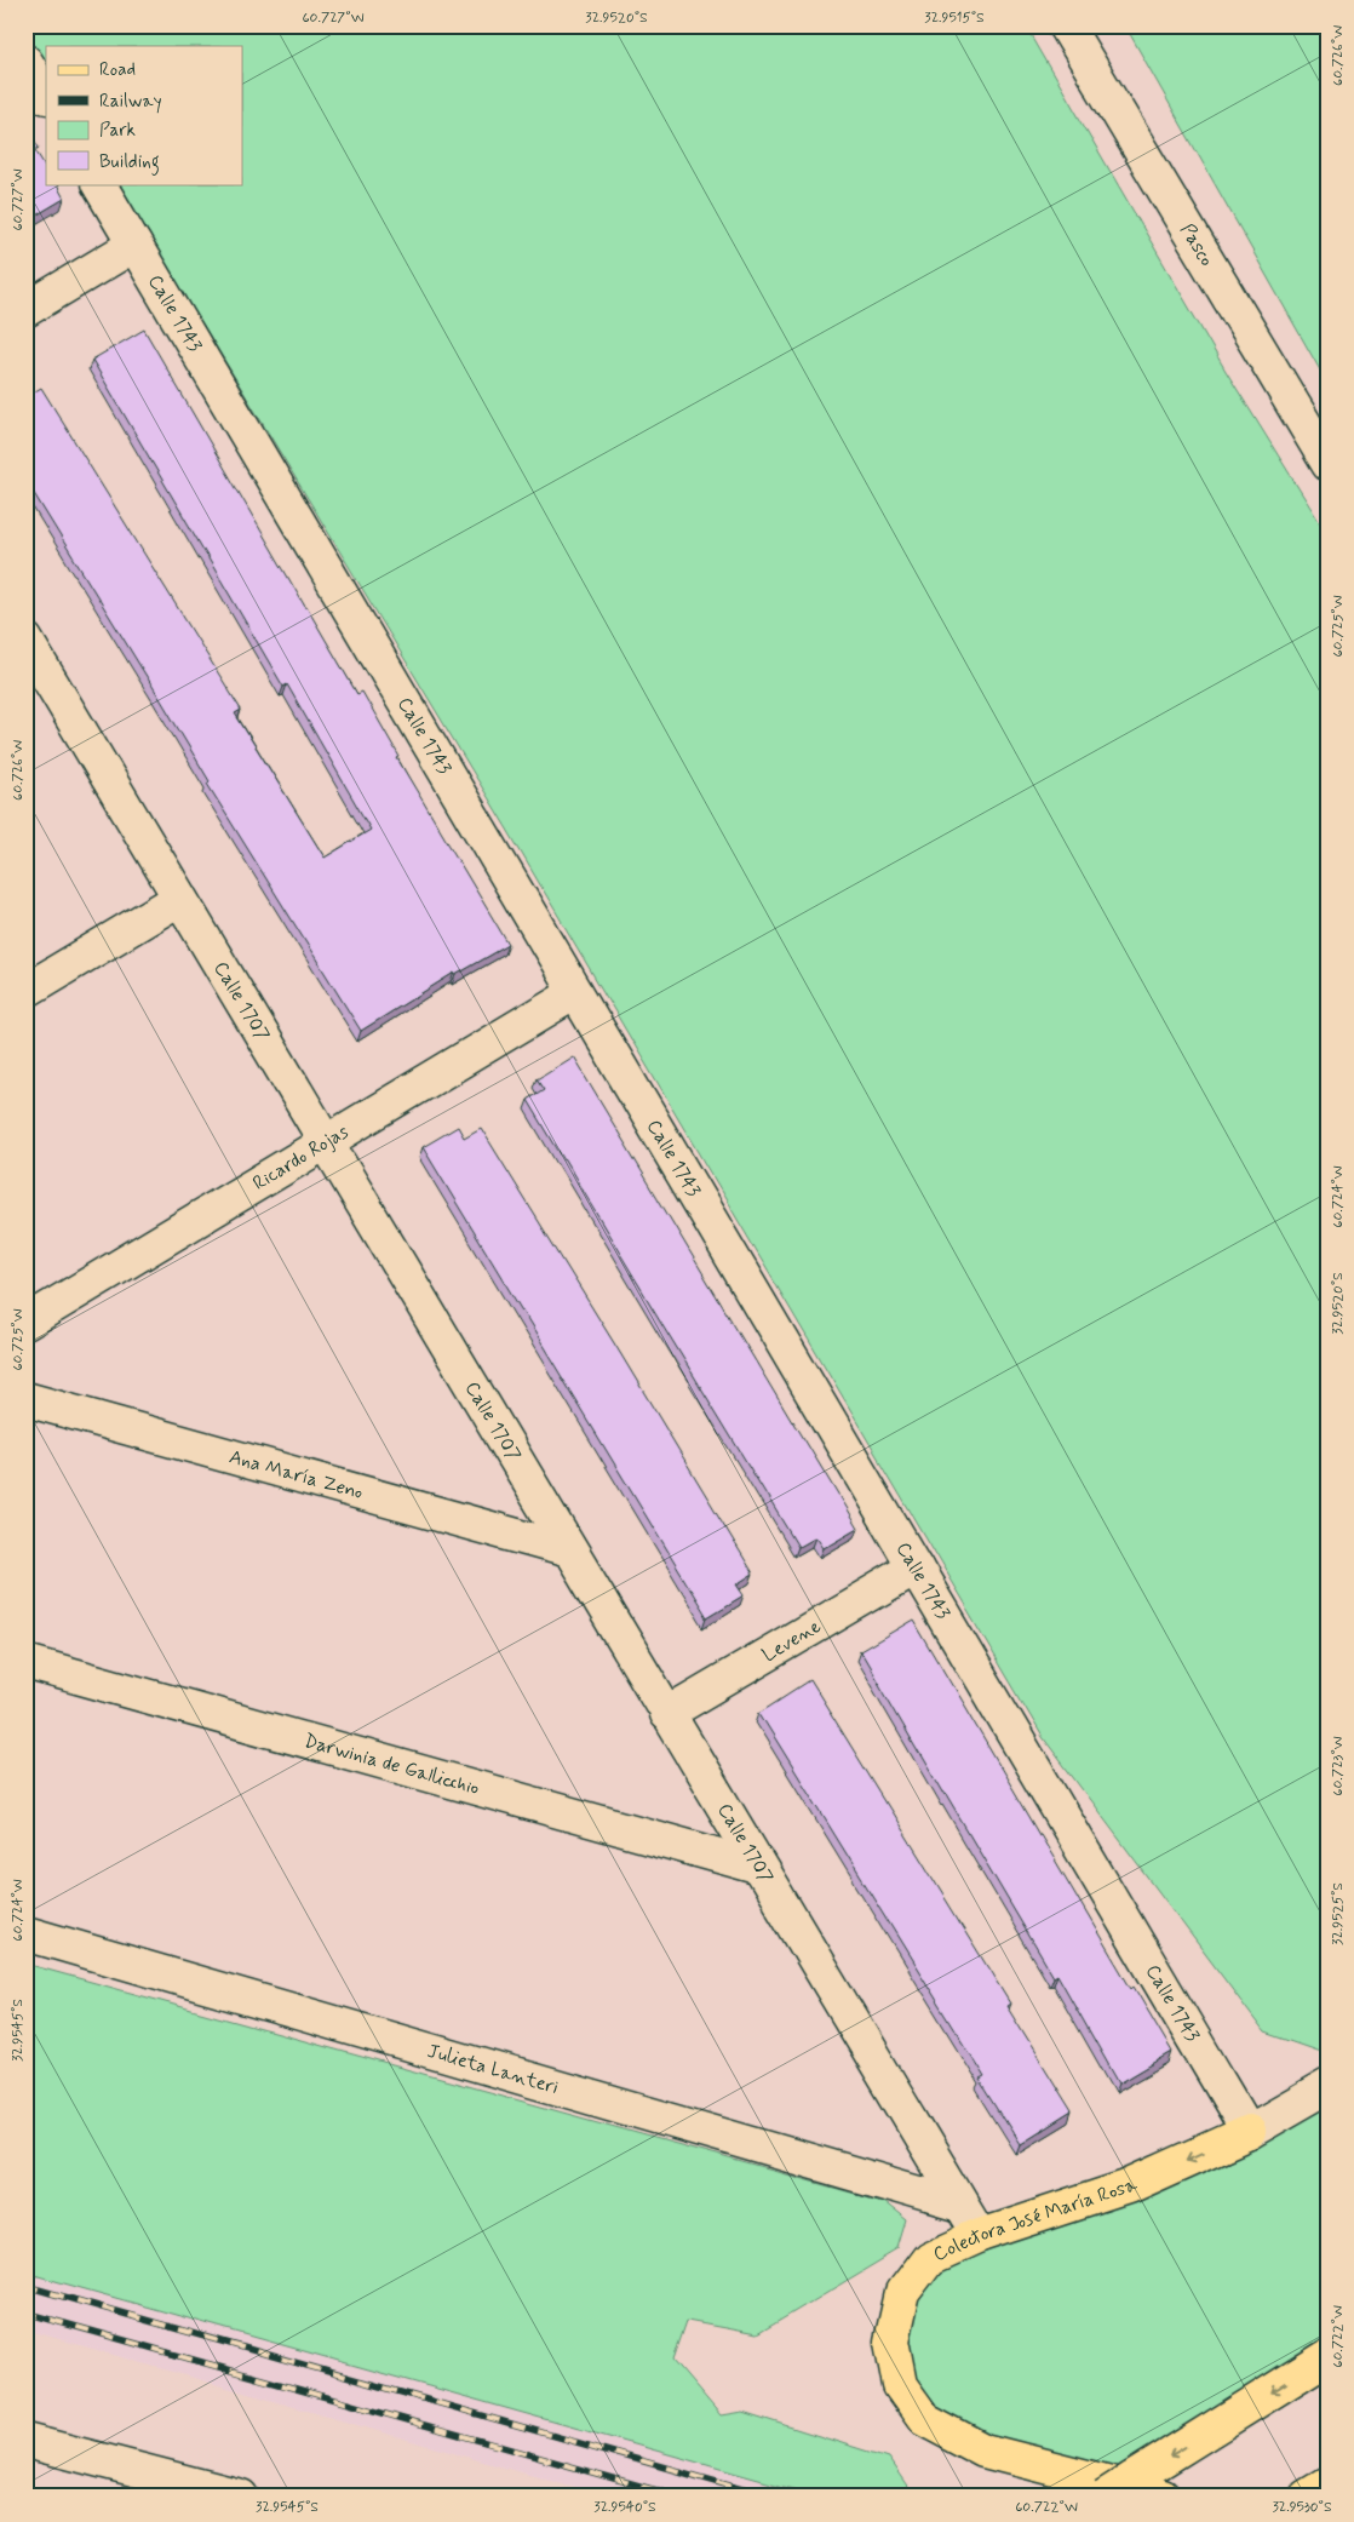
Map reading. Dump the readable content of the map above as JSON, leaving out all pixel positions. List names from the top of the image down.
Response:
{
  "streets": {
    "main road": ["Colectora José María Rosa"],
    "street": [
      "Pasco",
      "Calle 1743",
      "Calle 1707",
      "Ricardo Rojas",
      "Ana María Zeno",
      "Levene",
      "Darwinia de Gallicchio",
      "Julieta Lanteri"
    ]
  },
  "crossings": [
    ["Calle 1743", "Ricardo Rojas"],
    ["Calle 1743", "Levene"],
    ["Calle 1743", "Colectora José María Rosa"],
    ["Calle 1707", "Ricardo Rojas"],
    ["Calle 1707", "Ana María Zeno"],
    ["Calle 1707", "Levene"],
    ["Calle 1707", "Darwinia de Gallicchio"],
    ["Calle 1707", "Julieta Lanteri"],
    ["Calle 1707", "Colectora José María Rosa"]
  ],
  "legend": [
    "Road",
    "Railway",
    "Park",
    "Building"
  ],
  "coordinates": [
    "60.727°W",
    "32.9520°S",
    "32.9515°S",
    "60.726°W",
    "60.725°W",
    "60.724°W",
    "60.723°W",
    "32.9525°S",
    "32.9545°S",
    "60.722°W",
    "32.9540°S",
    "32.9530°S"
  ]
}
